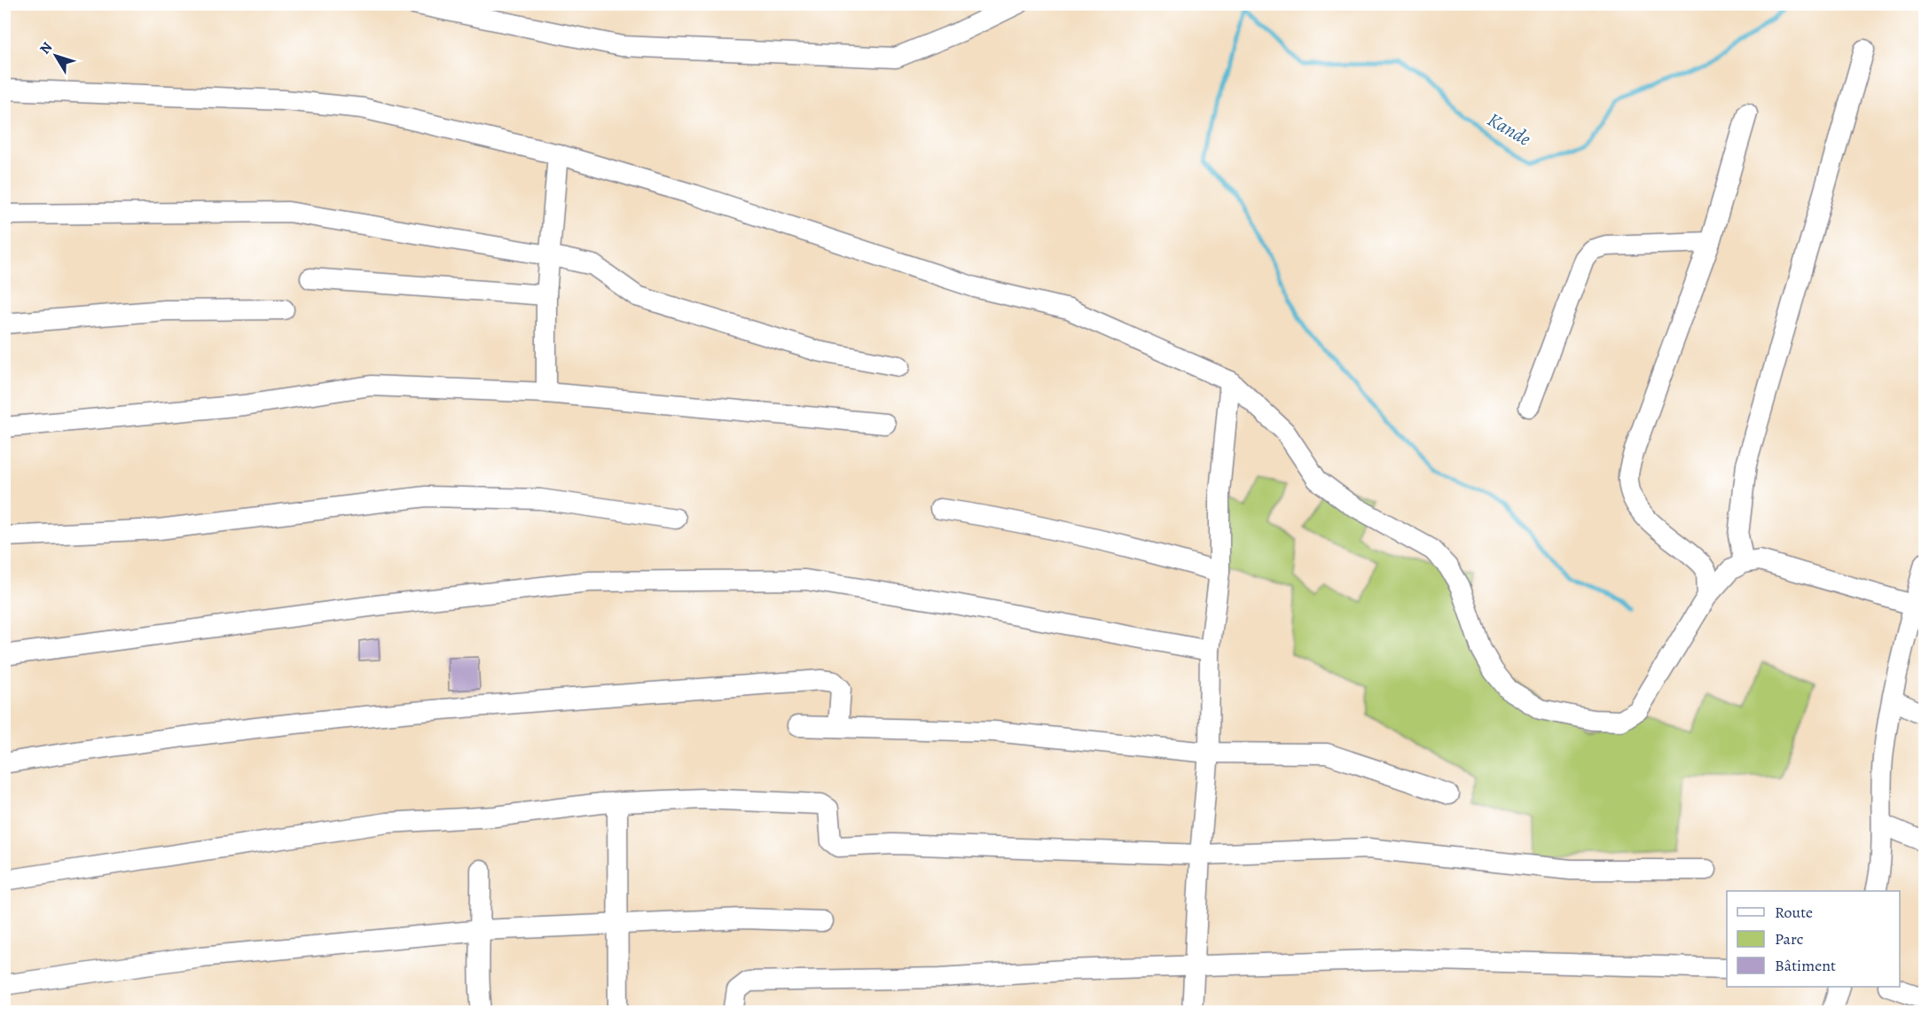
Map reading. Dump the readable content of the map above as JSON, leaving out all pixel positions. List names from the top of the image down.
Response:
{
  "water": ["Kande"],
  "legend": ["Route", "Parc", "Bâtiment"],
  "north": "top left"
}
